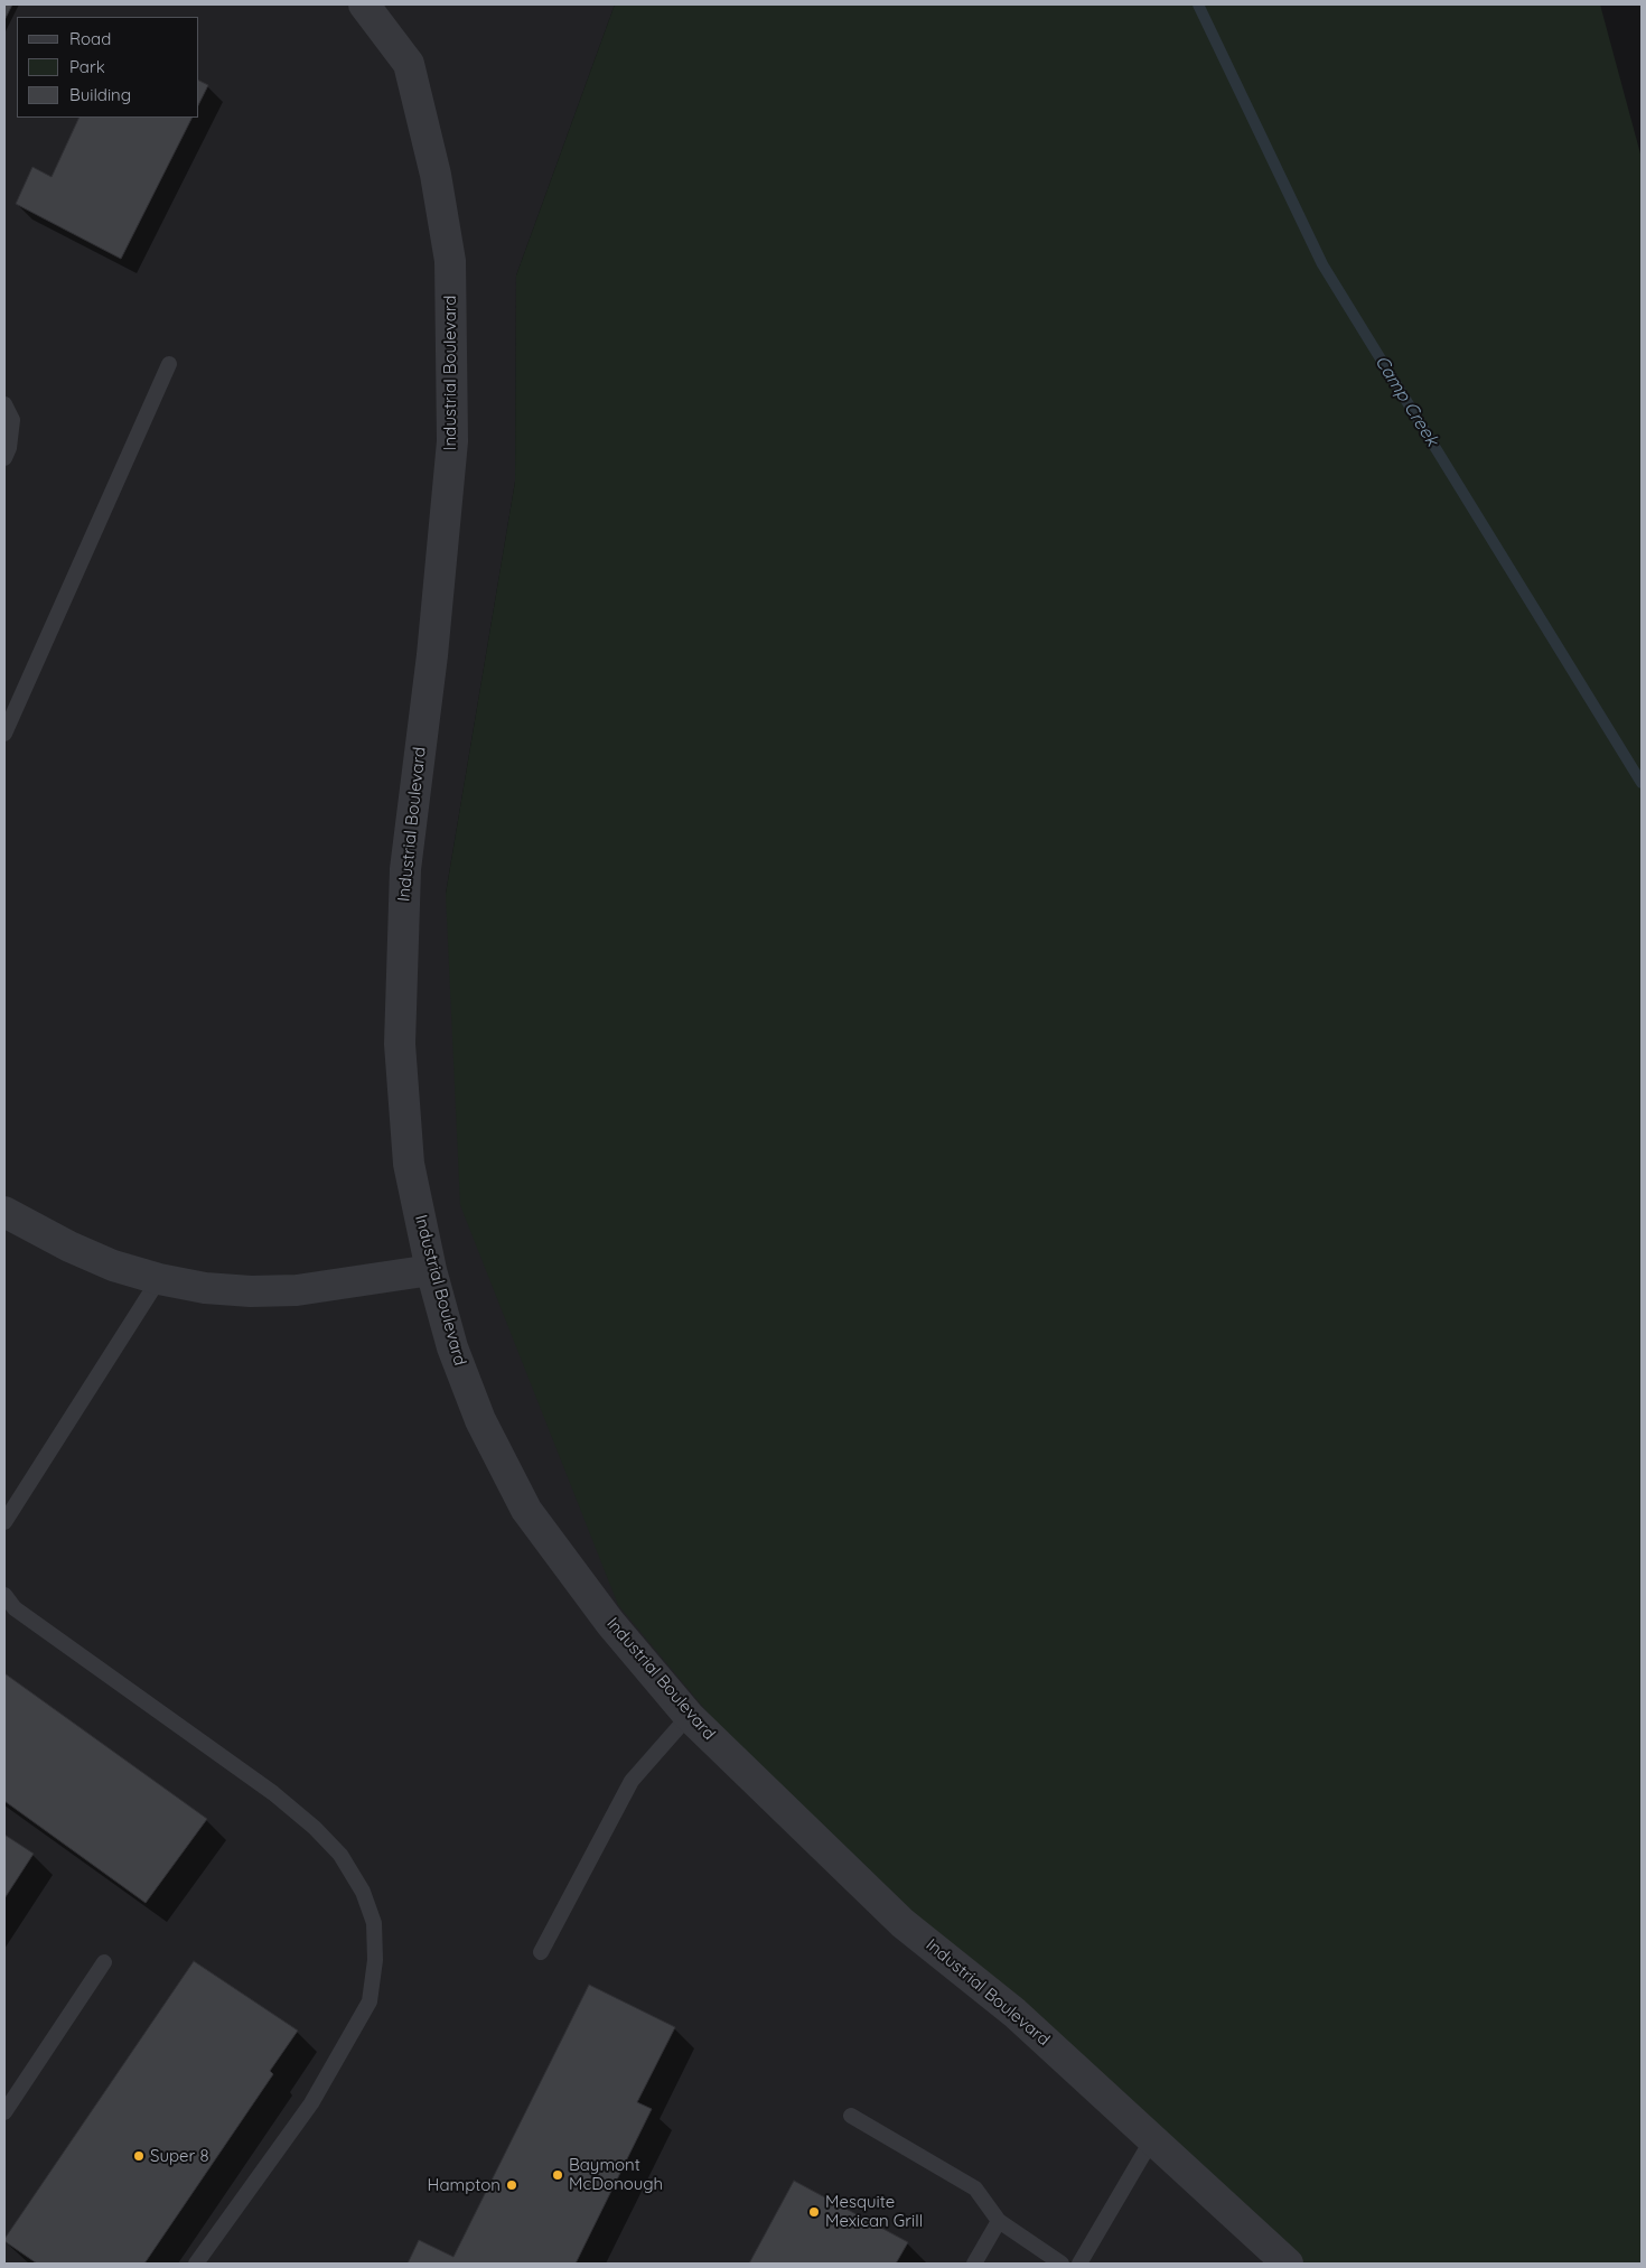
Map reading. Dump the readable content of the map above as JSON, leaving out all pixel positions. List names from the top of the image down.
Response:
{
  "streets": {
    "street": ["Industrial Boulevard"]
  },
  "water": ["Camp Creek"],
  "places": [
    "Super 8",
    "Baymont McDonough",
    "Hampton",
    "Mesquite Mexican Grill"
  ],
  "legend": ["Road", "Park", "Building"]
}
